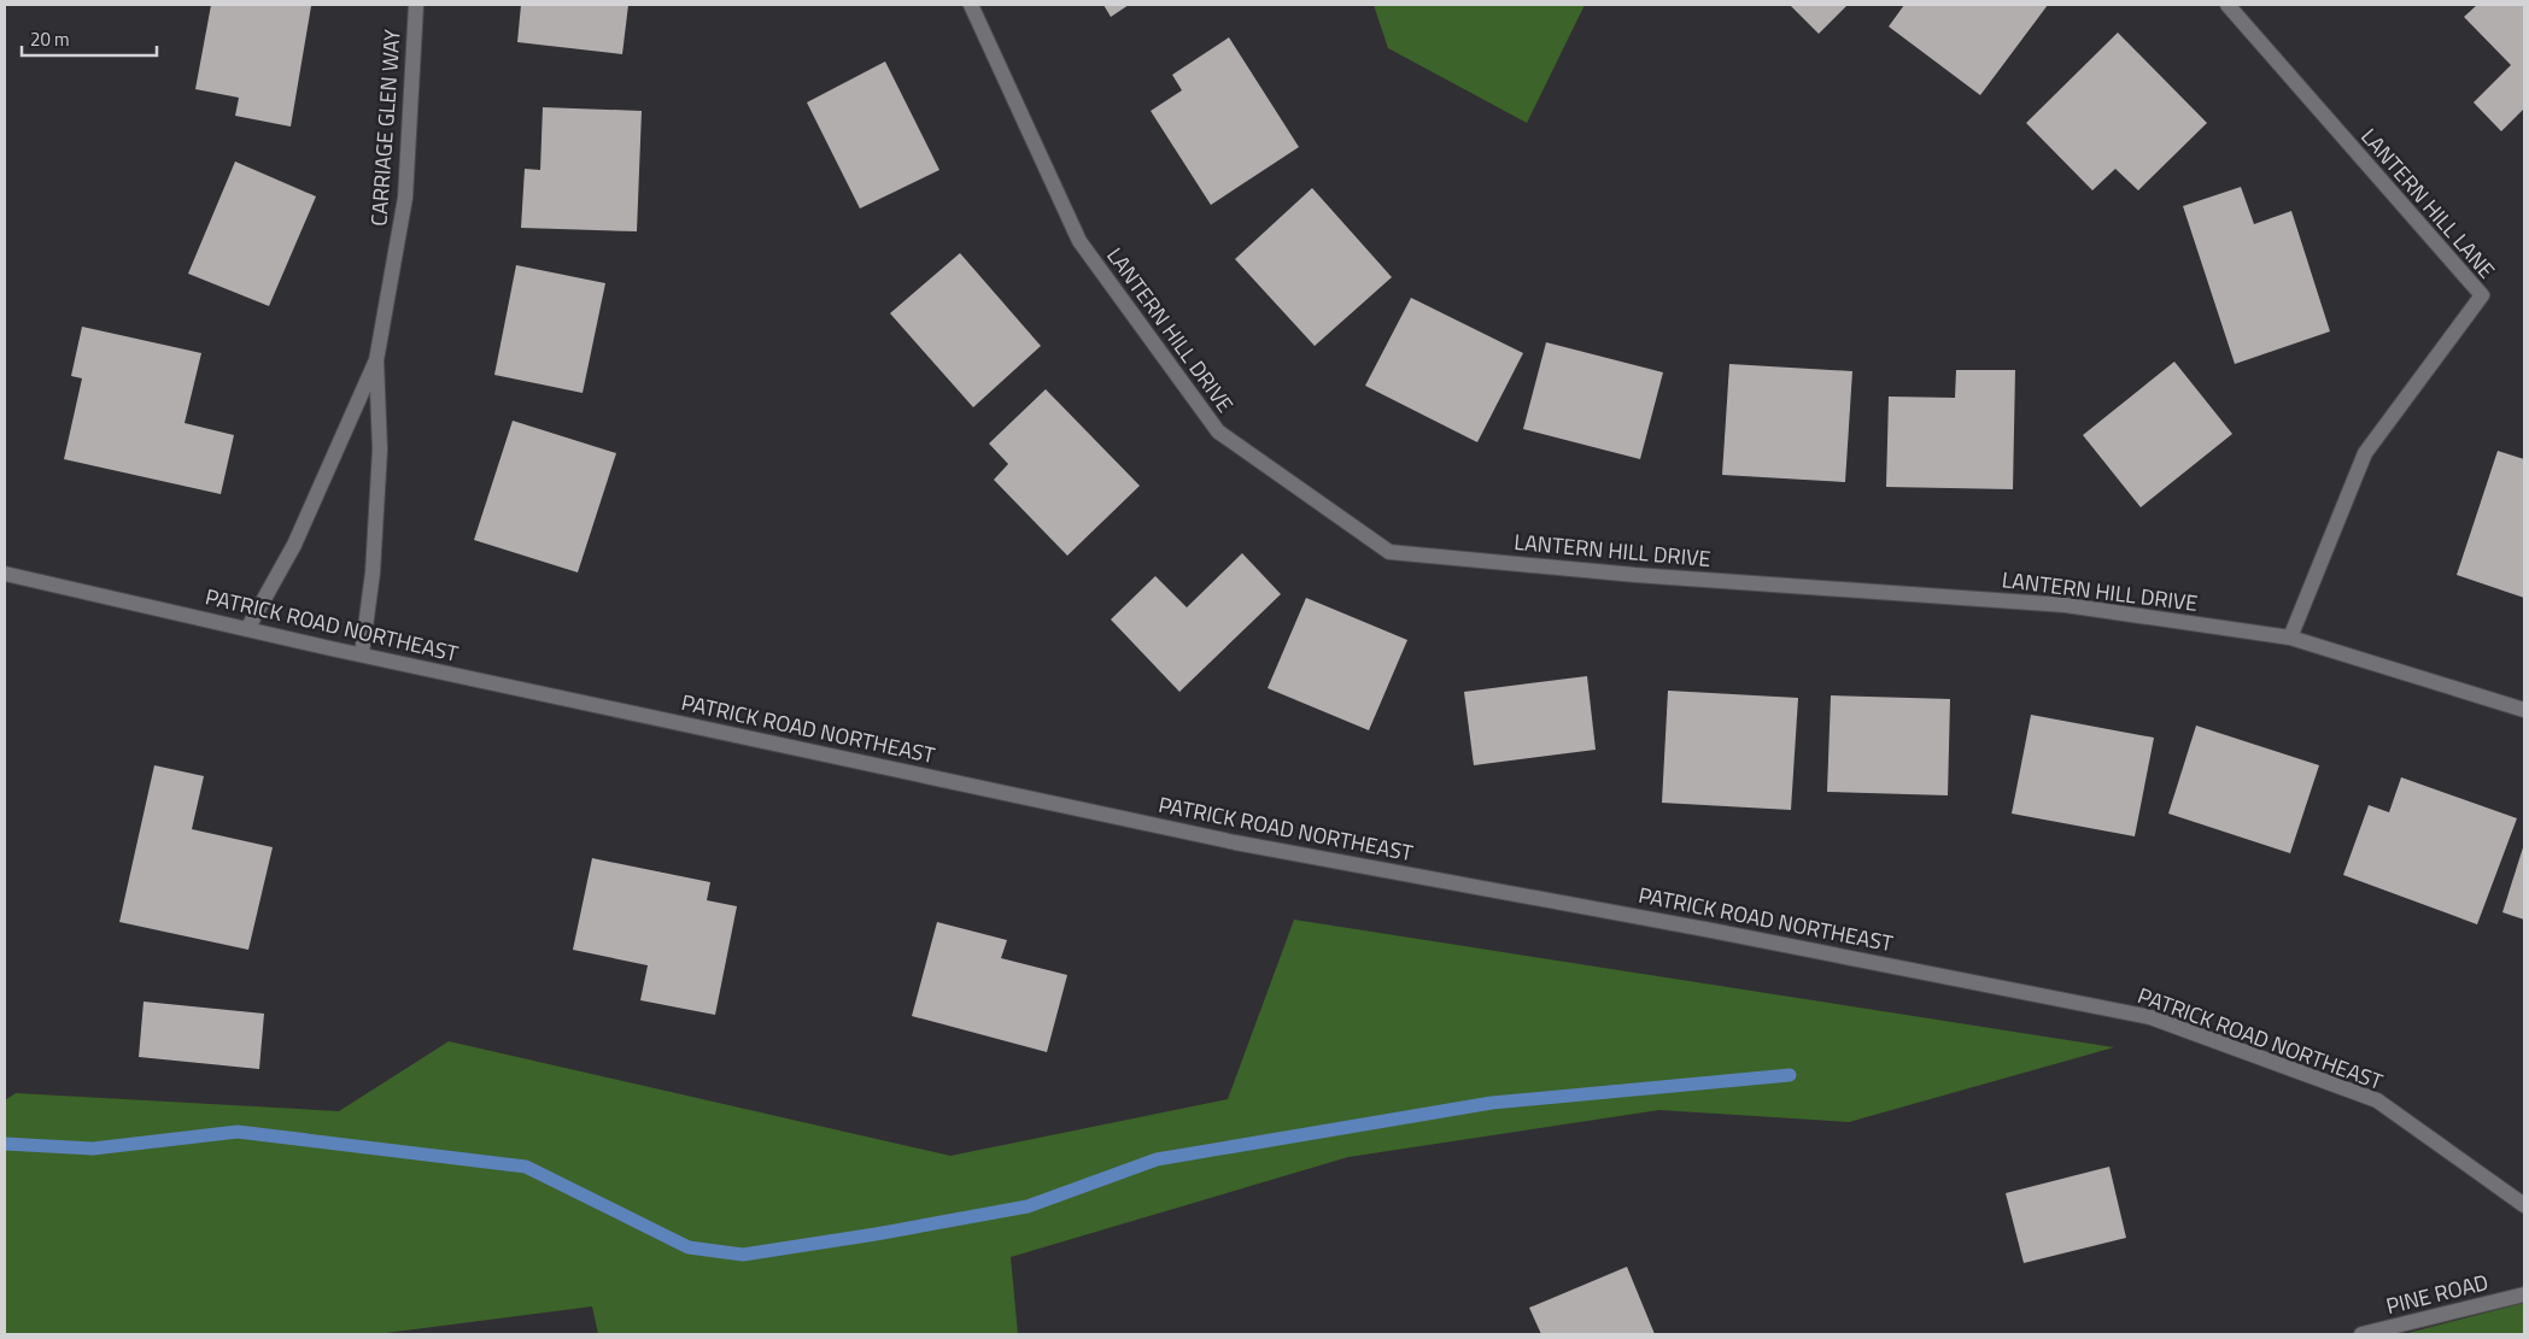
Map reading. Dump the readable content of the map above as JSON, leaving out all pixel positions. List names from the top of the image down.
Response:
{
  "streets": {
    "street": [
      "CARRIAGE GLEN WAY",
      "LANTERN HILL LANE",
      "LANTERN HILL DRIVE",
      "PATRICK ROAD NORTHEAST",
      "PINE ROAD"
    ]
  },
  "crossings": [
    ["CARRIAGE GLEN WAY", "PATRICK ROAD NORTHEAST"],
    ["LANTERN HILL LANE", "LANTERN HILL DRIVE"]
  ],
  "scale_bar": "20 m"
}
